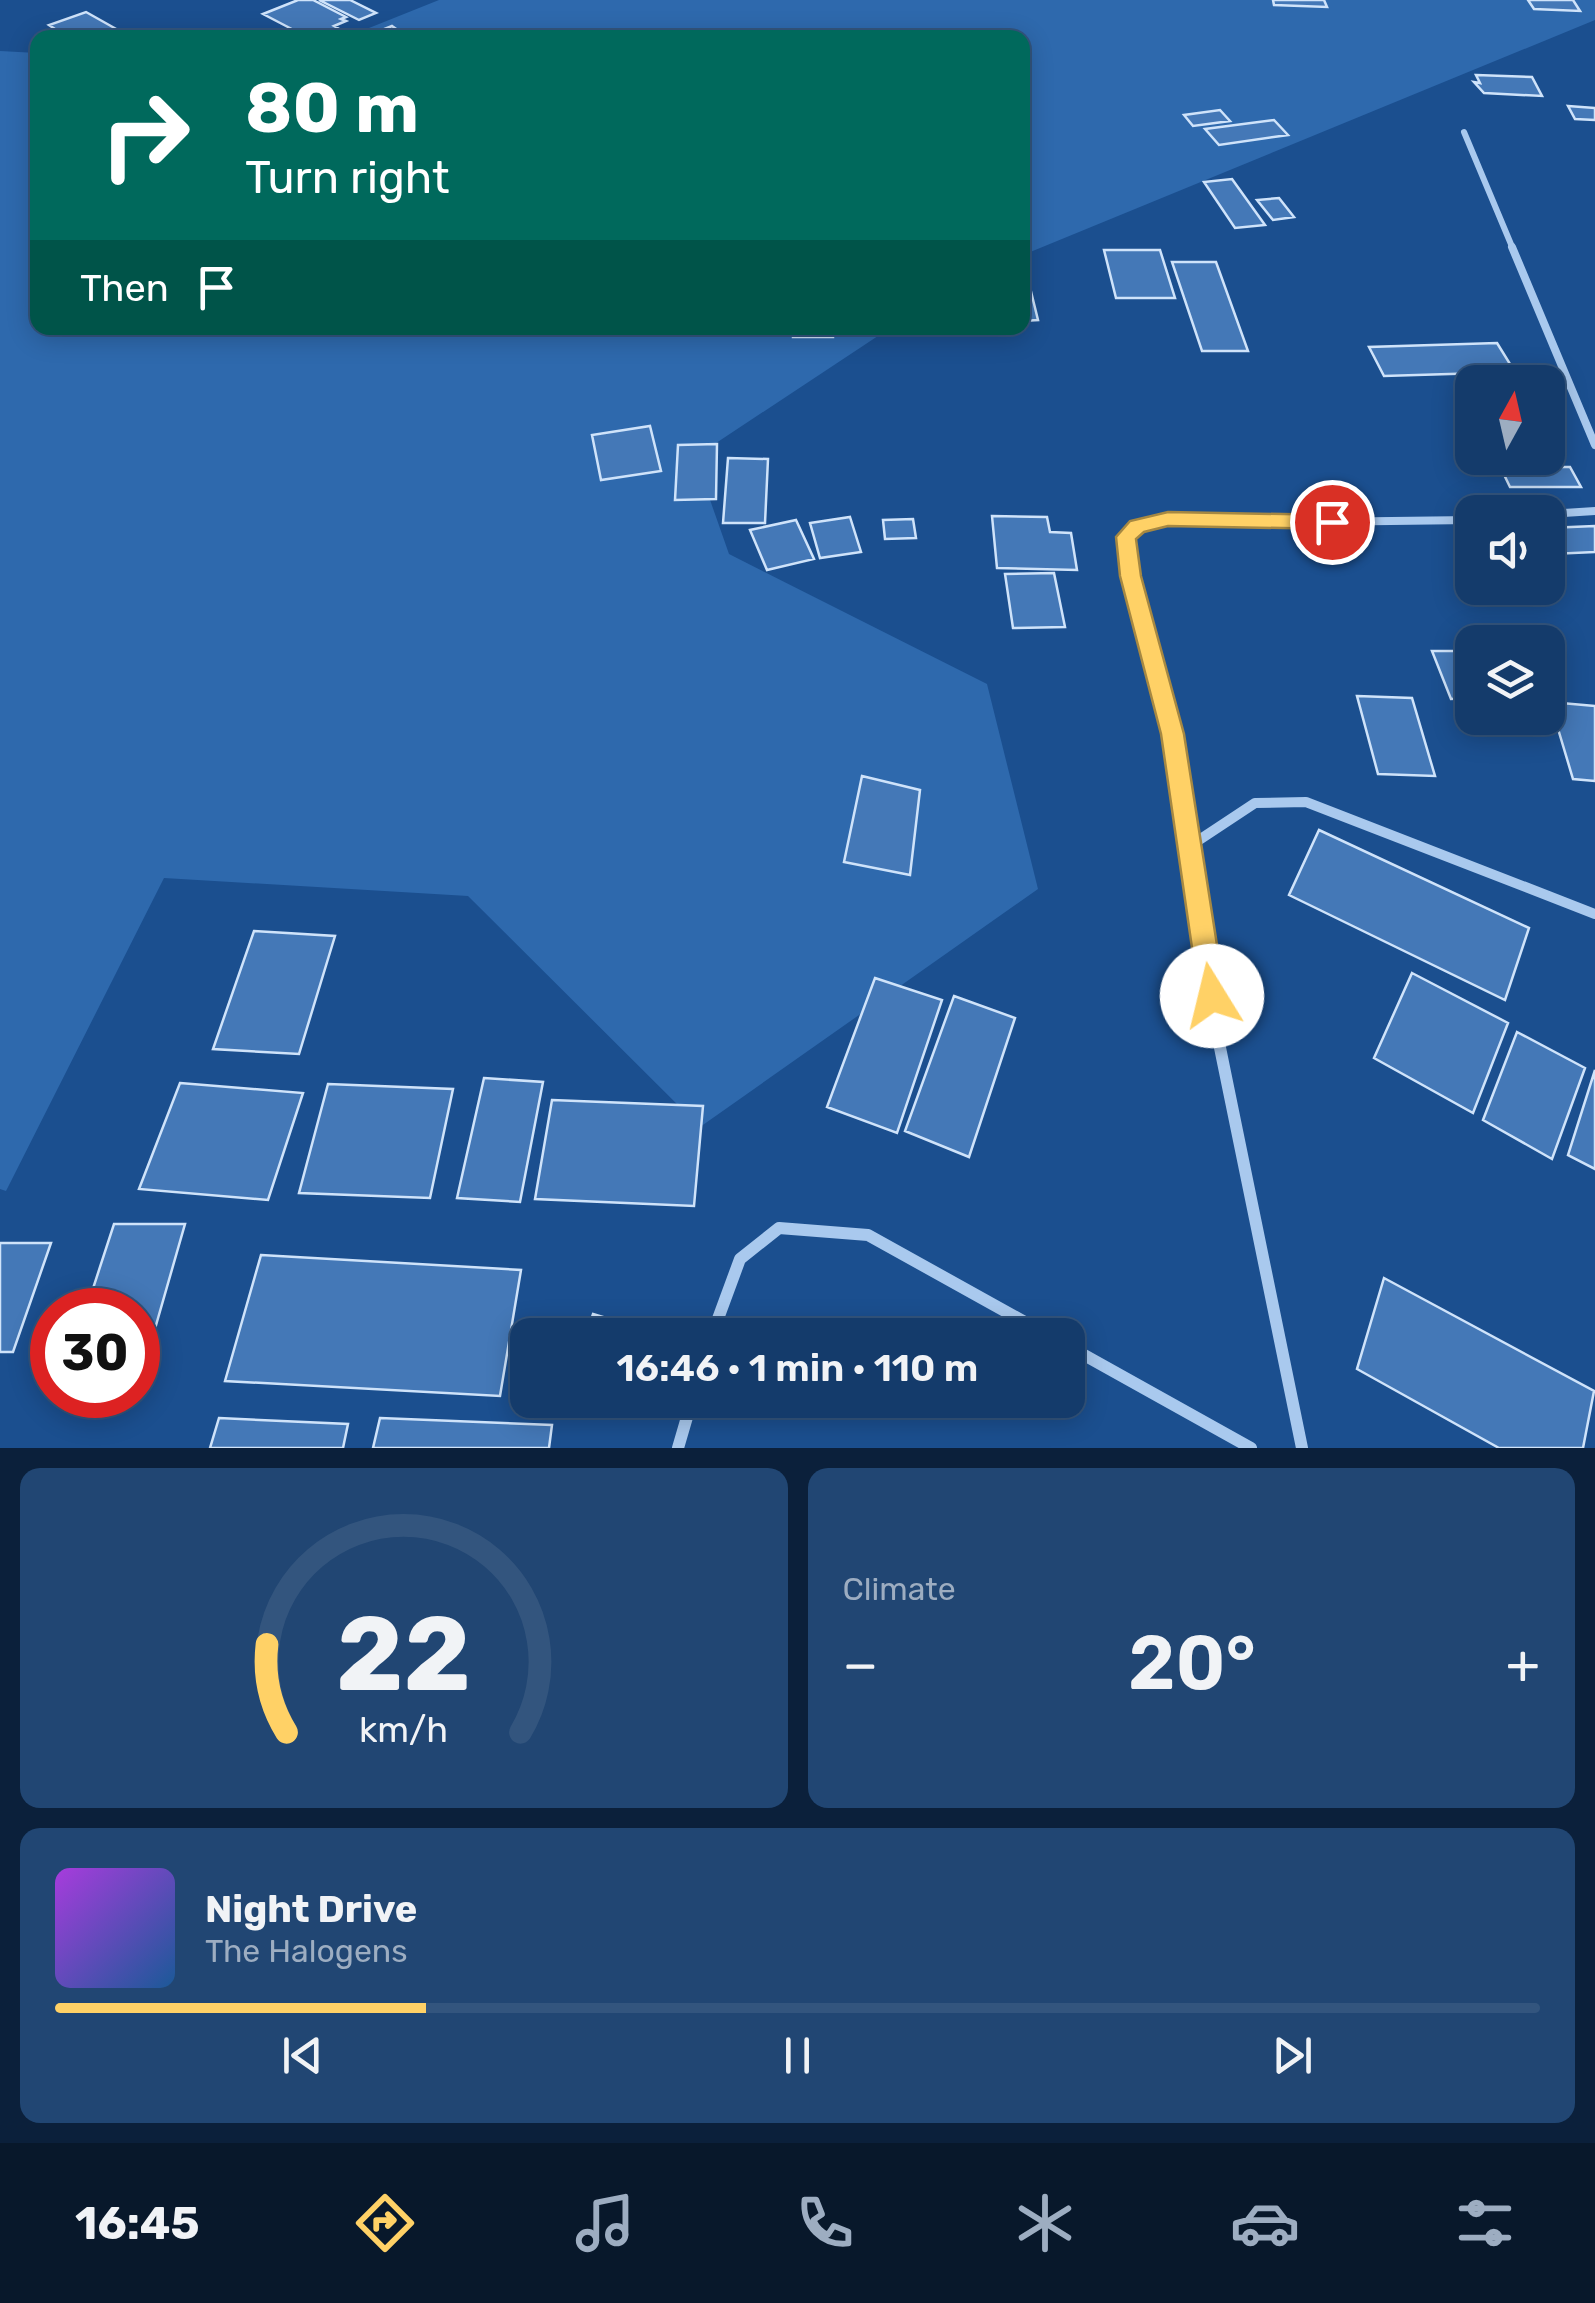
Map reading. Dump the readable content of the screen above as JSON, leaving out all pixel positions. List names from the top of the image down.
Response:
{
  "north": "top",
  "page": {
    "turn": ["80 m", "Turn right"],
    "then": "Then",
    "limit": "30",
    "trip": "16:46 · 1 min · 110 m",
    "tile": "Climate",
    "heat": ["−", "20°", "+"],
    "song": ["Night Drive", "The Halogens"],
    "tabs": "16:45",
    "gauge": ["22", "km/h"]
  }
}
